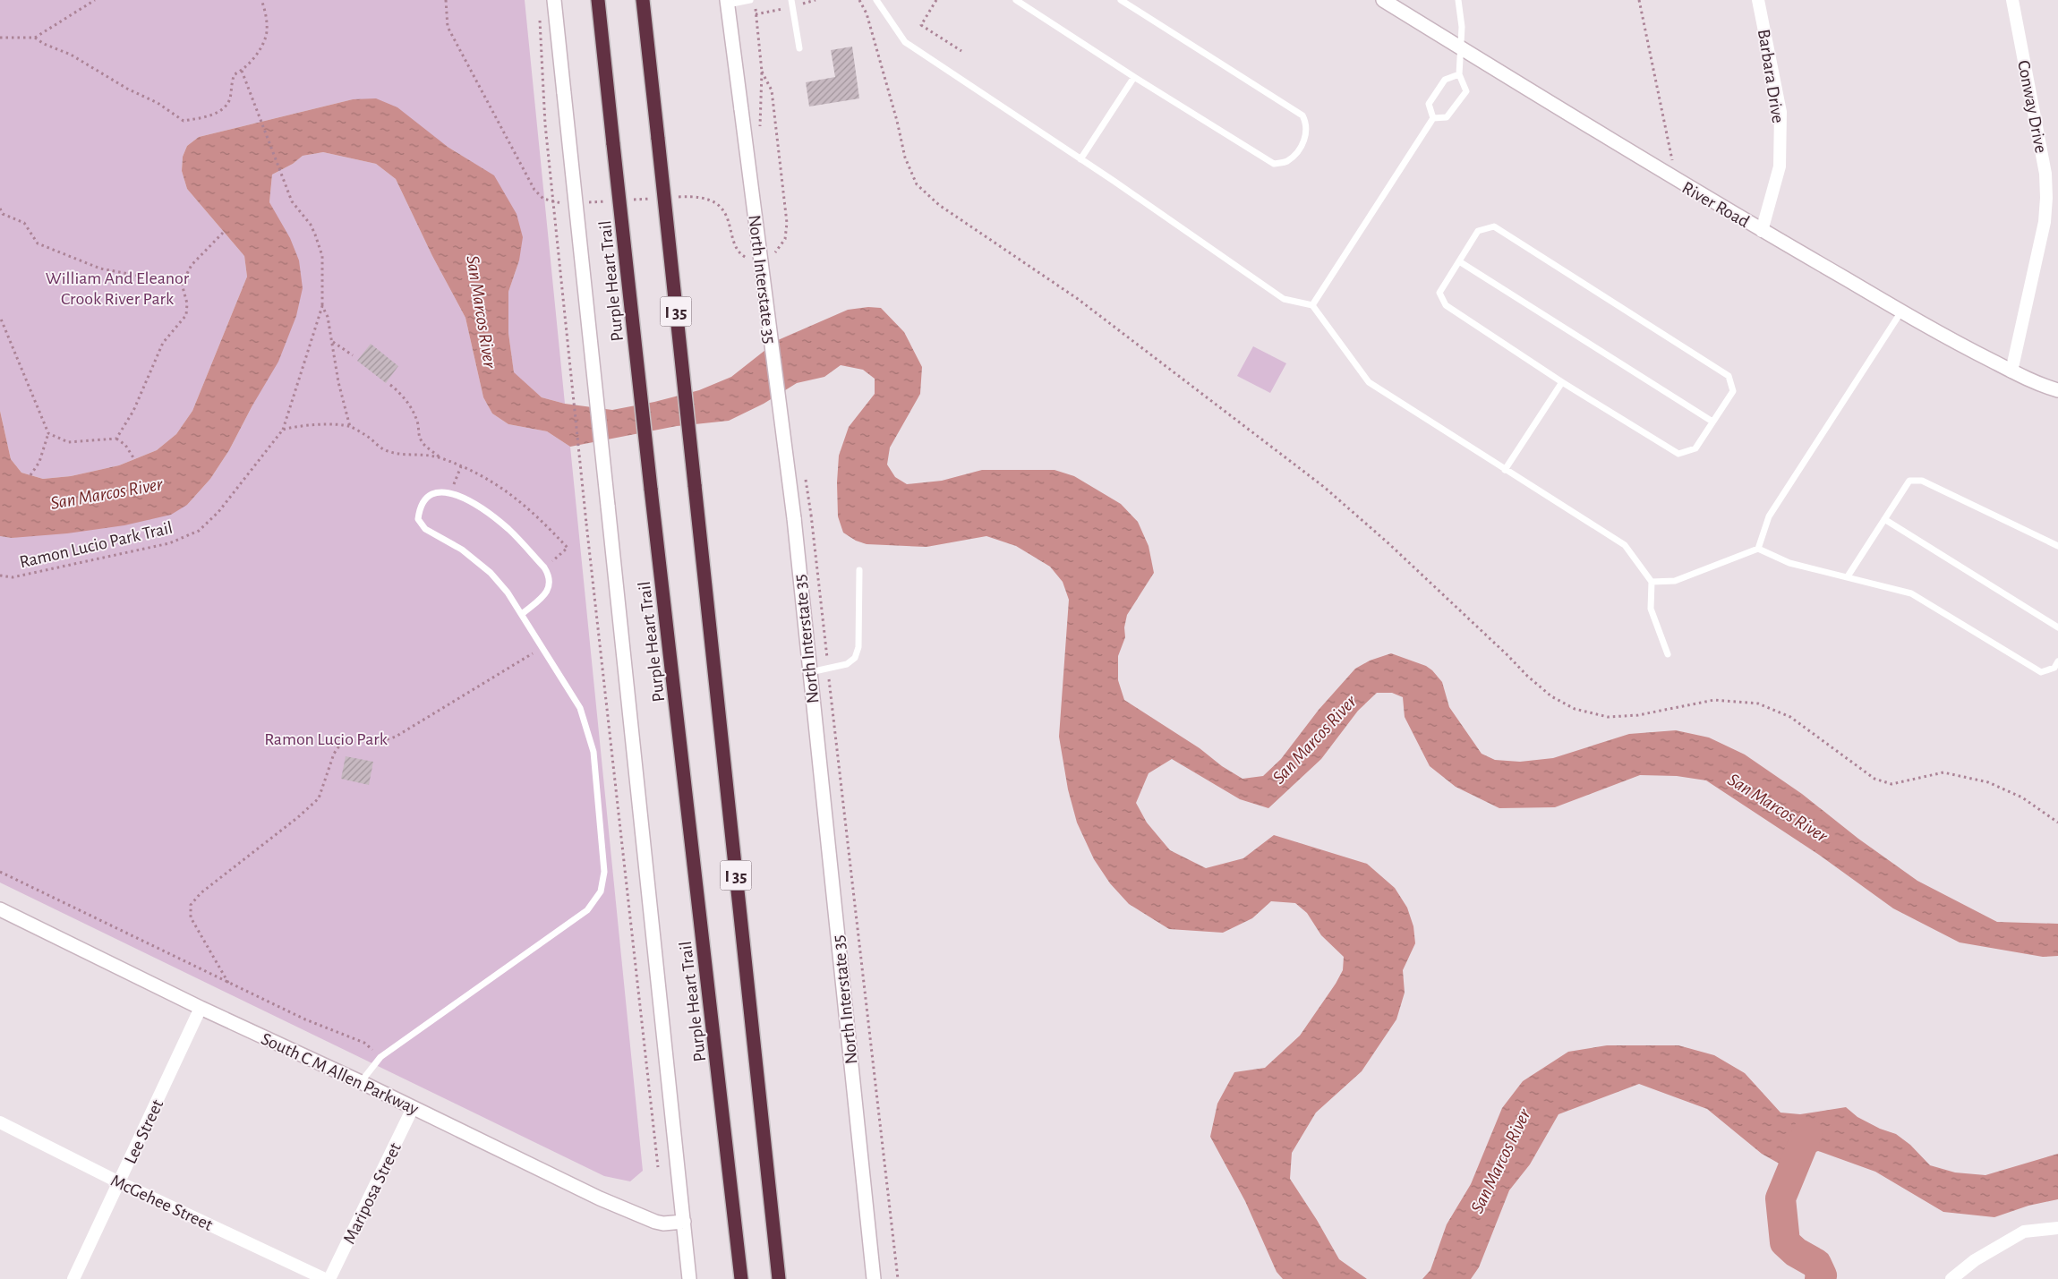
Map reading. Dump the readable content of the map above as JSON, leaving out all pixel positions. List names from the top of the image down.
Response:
{
  "streets": {
    "highway": ["Purple Heart Trail", "I 35"],
    "main road": ["River Road", "North Interstate 35", "South C M Allen Parkway"],
    "street": [
      "Barbara Drive",
      "Conway Drive",
      "Lee Street",
      "Mariposa Street",
      "McGehee Street"
    ],
    "path": ["Ramon Lucio Park Trail"]
  },
  "crossings": [
    ["Barbara Drive", "River Road"],
    ["Conway Drive", "River Road"],
    ["South C M Allen Parkway", "Lee Street"],
    ["South C M Allen Parkway", "Mariposa Street"],
    ["Lee Street", "McGehee Street"]
  ],
  "water": ["San Marcos River"],
  "parks": ["William And Eleanor Crook River Park", "Ramon Lucio Park"]
}
